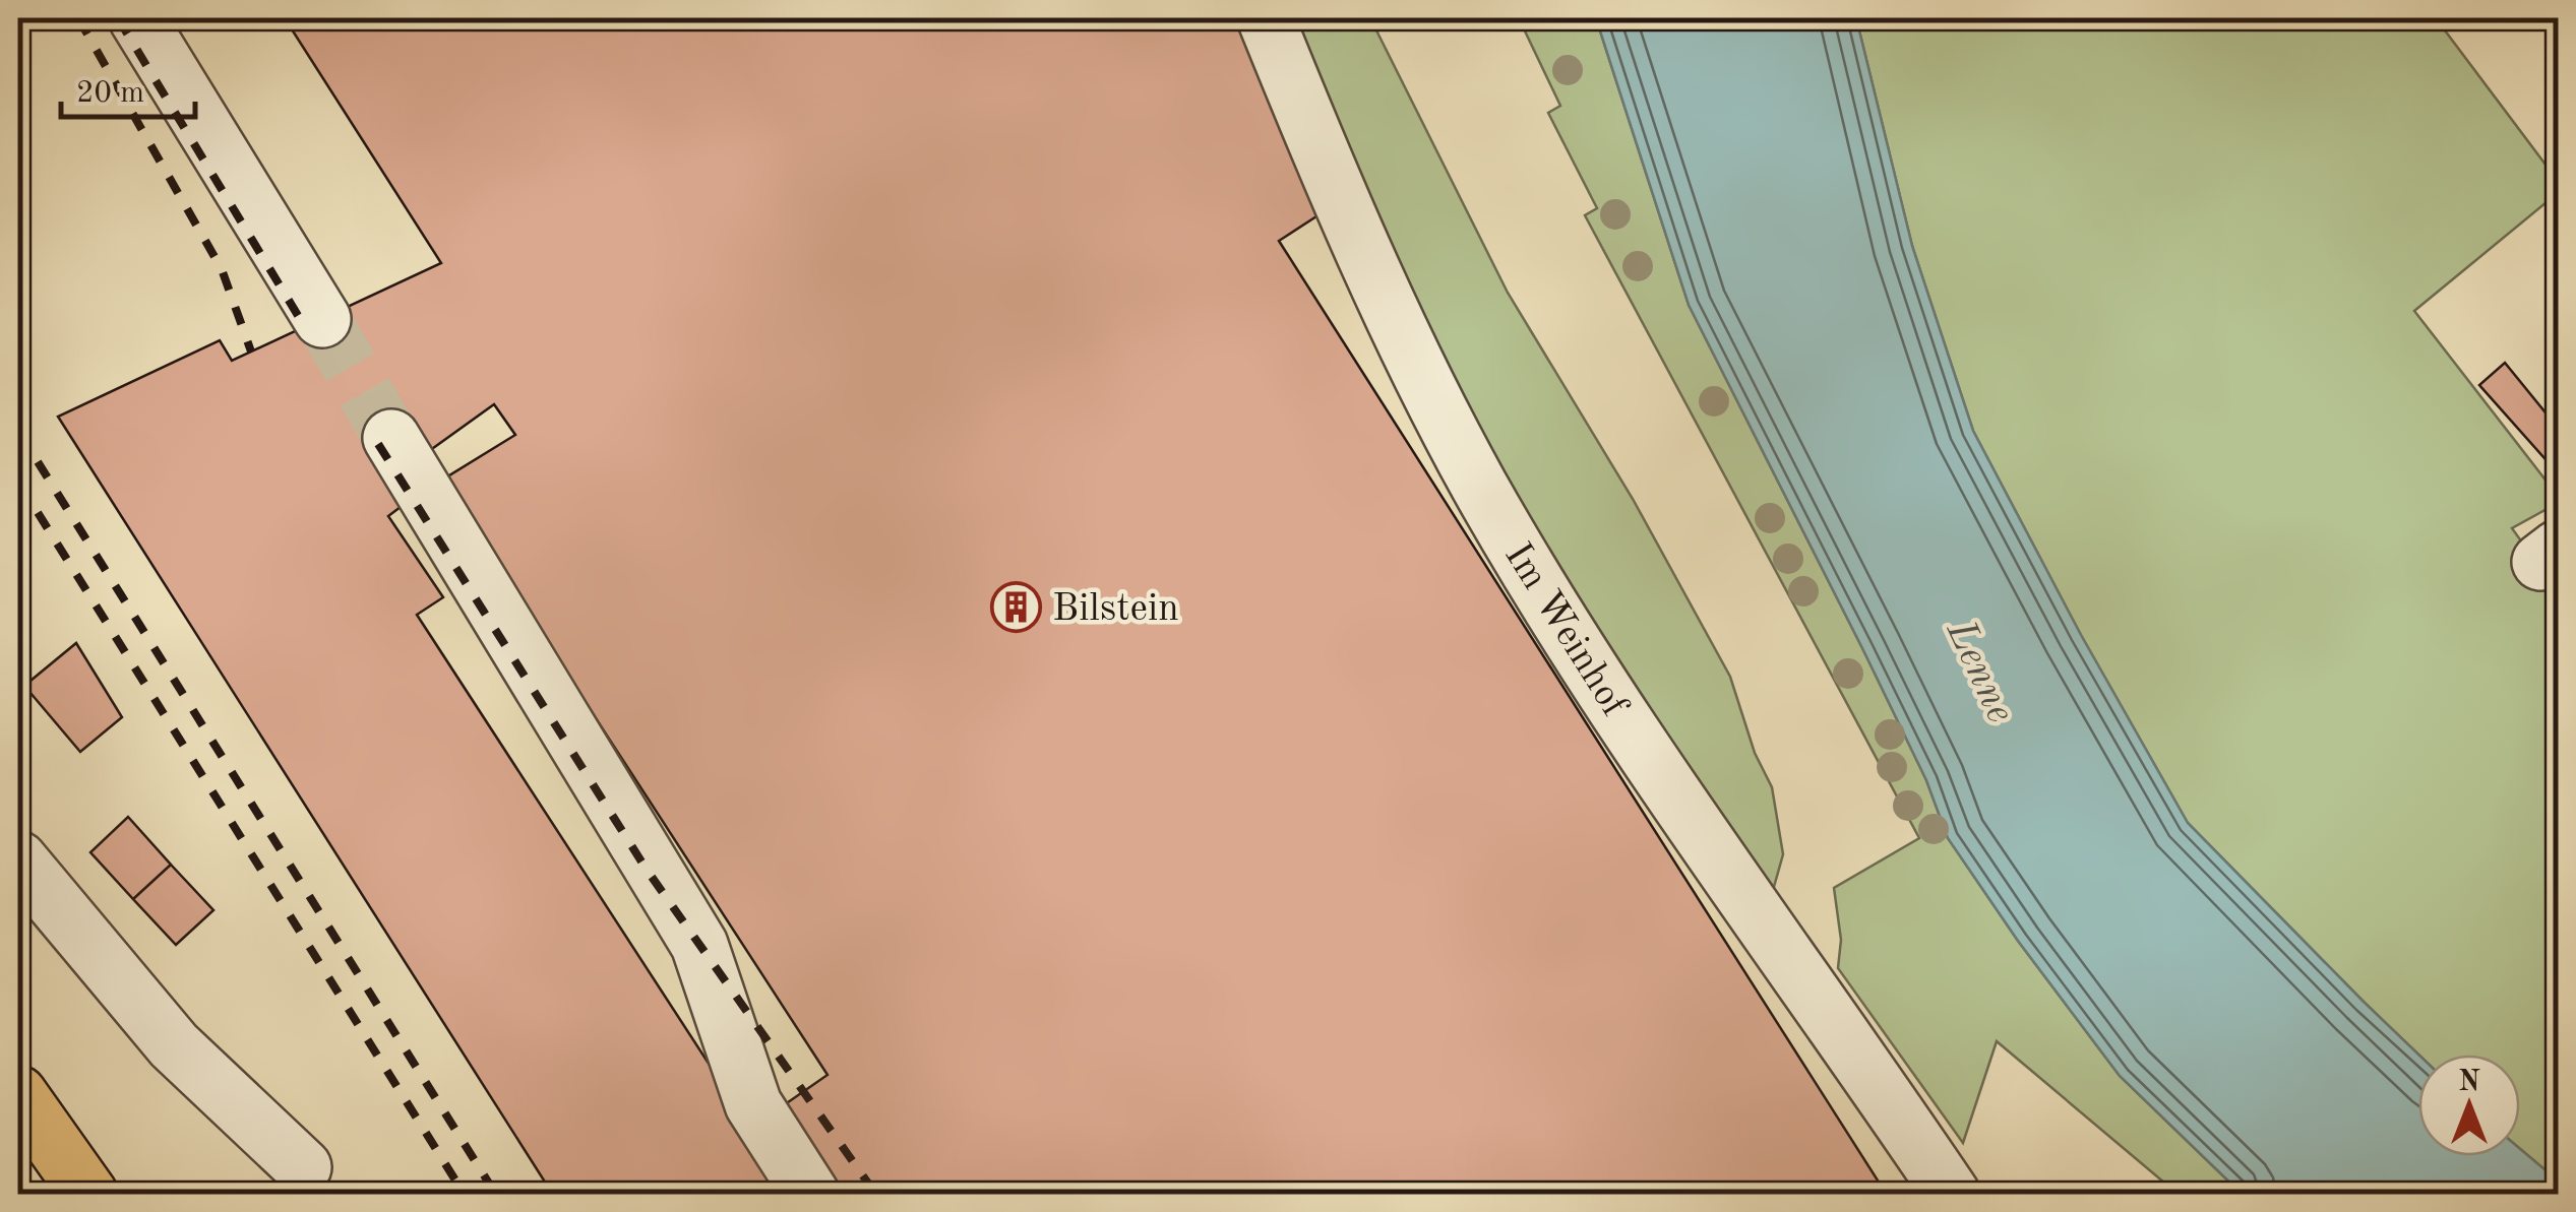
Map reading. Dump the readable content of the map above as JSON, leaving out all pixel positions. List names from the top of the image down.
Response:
{
  "streets": {
    "street": ["Im Weinhof"]
  },
  "water": ["Lenne"],
  "places": {
    "building": ["Bilstein"]
  },
  "scale_bar": "20 m",
  "north": "top"
}
